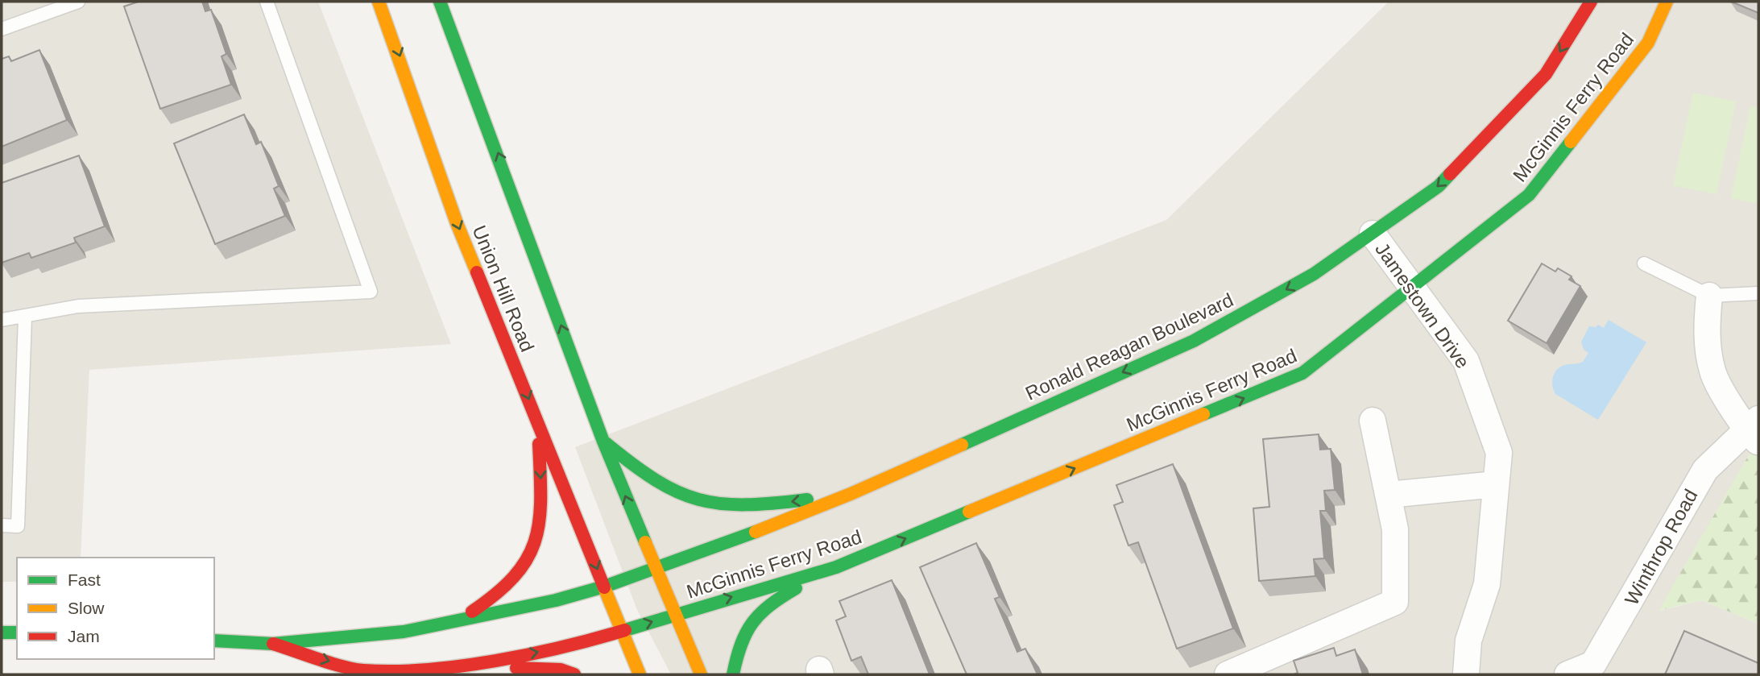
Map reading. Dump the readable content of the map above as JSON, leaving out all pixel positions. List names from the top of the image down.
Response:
{
  "streets": {
    "main road": ["McGinnis Ferry Road", "Union Hill Road", "Ronald Reagan Boulevard"],
    "street": ["Jamestown Drive", "Winthrop Road"]
  },
  "crossings": [
    ["McGinnis Ferry Road", "Union Hill Road"],
    ["McGinnis Ferry Road", "Jamestown Drive"],
    ["McGinnis Ferry Road", "Ronald Reagan Boulevard"],
    ["Union Hill Road", "Ronald Reagan Boulevard"],
    ["Jamestown Drive", "Ronald Reagan Boulevard"]
  ],
  "one_way": ["Ronald Reagan Boulevard"],
  "legend": ["Fast", "Slow", "Jam"]
}
